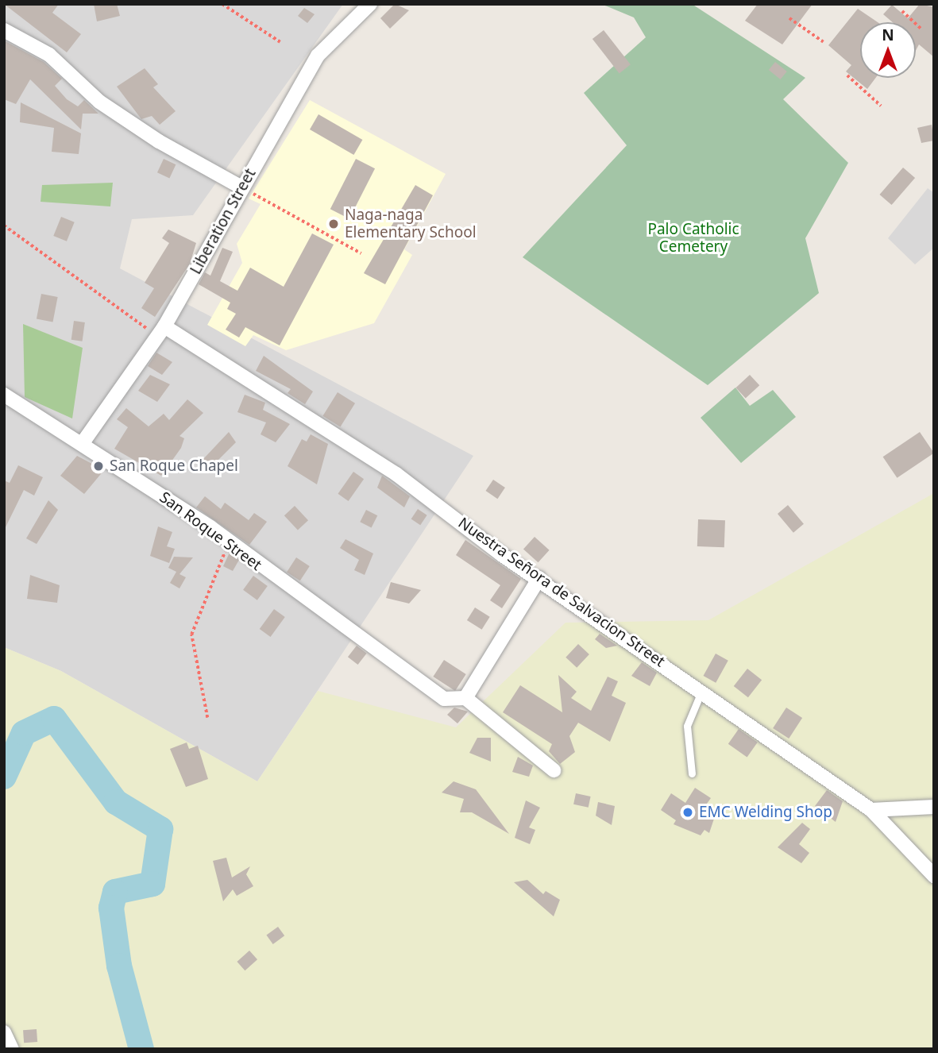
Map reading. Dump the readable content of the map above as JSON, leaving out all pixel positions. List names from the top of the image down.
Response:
{
  "streets": {
    "street": ["Liberation Street", "San Roque Street", "Nuestra Señora de Salvacion Street"]
  },
  "crossings": [
    ["Liberation Street", "San Roque Street"],
    ["Liberation Street", "Nuestra Señora de Salvacion Street"]
  ],
  "parks": ["Palo Catholic Cemetery"],
  "places": ["Naga-naga Elementary School", "San Roque Chapel", "EMC Welding Shop"],
  "north": "top"
}
